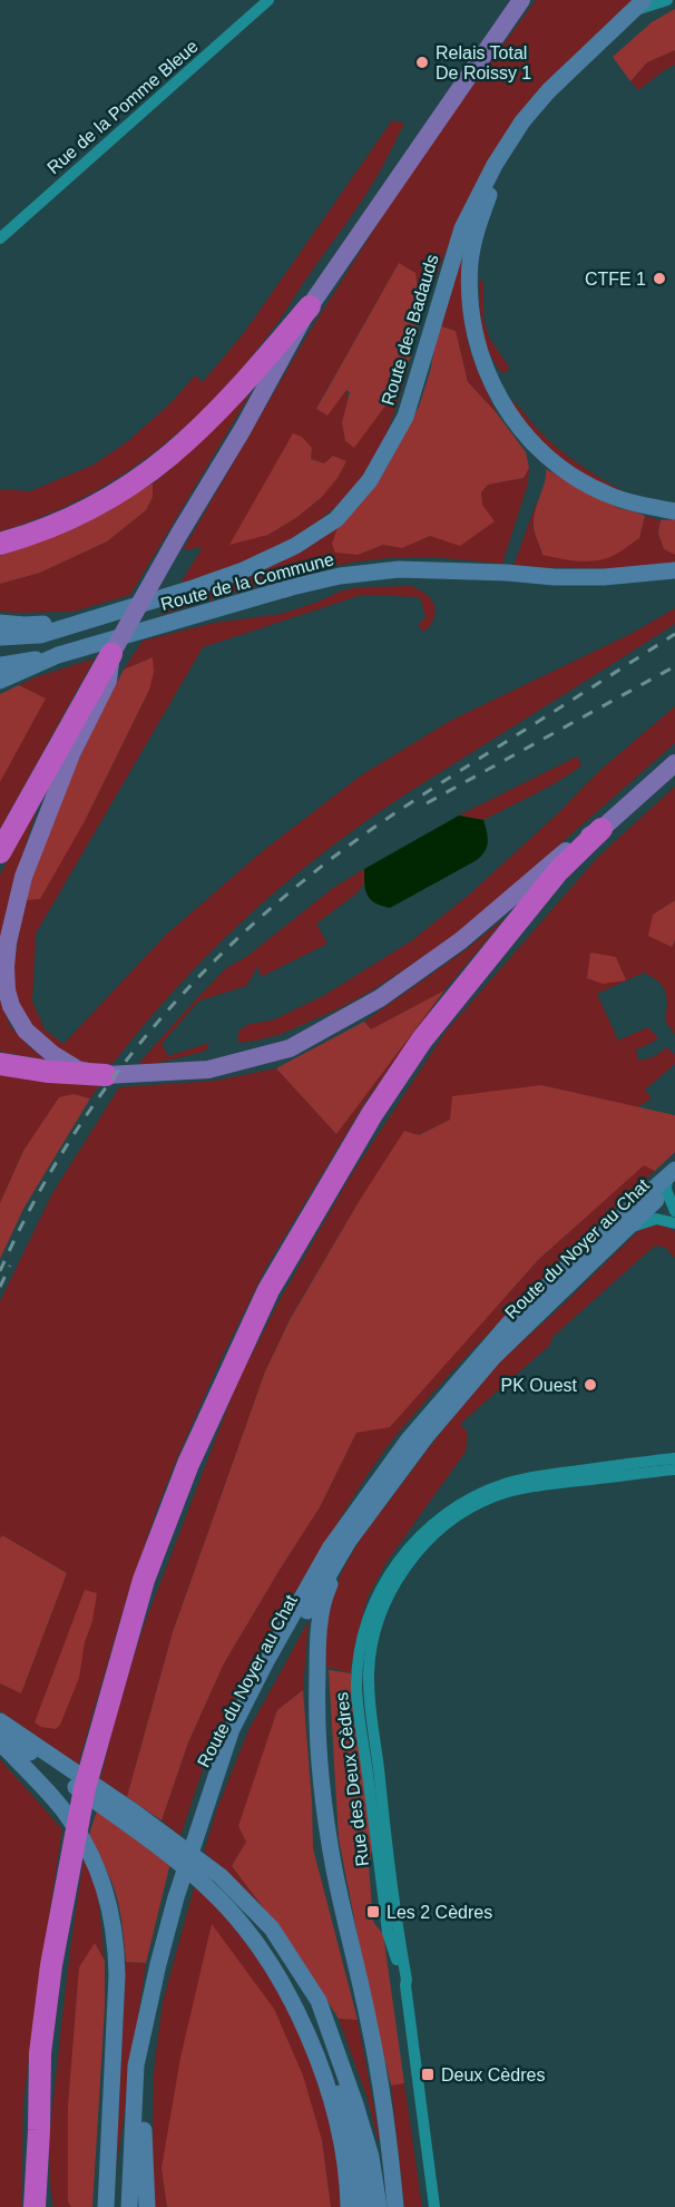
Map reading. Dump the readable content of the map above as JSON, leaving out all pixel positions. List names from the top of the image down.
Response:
{
  "streets": {
    "street": [
      "Rue de la Pomme Bleue",
      "Route des Badauds",
      "Route de la Commune",
      "Route du Noyer au Chat",
      "Rue des Deux Cèdres"
    ]
  },
  "places": {
    "other": ["Relais Total De Roissy 1", "CTFE 1", "PK Ouest"],
    "transit": ["Les 2 Cèdres", "Deux Cèdres"]
  }
}
